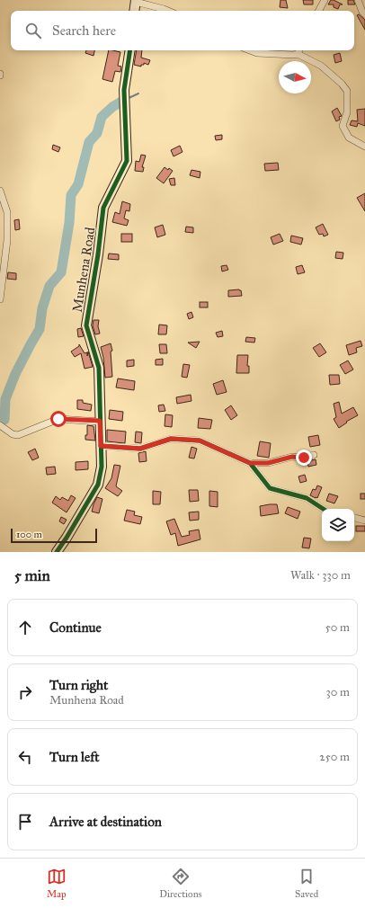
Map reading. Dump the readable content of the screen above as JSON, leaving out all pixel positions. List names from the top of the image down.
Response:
{
  "streets": {
    "street": ["Munhena Road"]
  },
  "scale_bar": "100 m",
  "north": "right",
  "page": {
    "search": "Search here",
    "scale": "100 m",
    "heading": ["5 min", "Walk · 330 m"],
    "list": [
      ["Continue", "50 m"],
      ["Turn right", "Munhena Road", "30 m"],
      ["Turn left", "250 m"],
      "Arrive at destination"
    ],
    "nav": ["Map", "Directions", "Saved"]
  }
}
